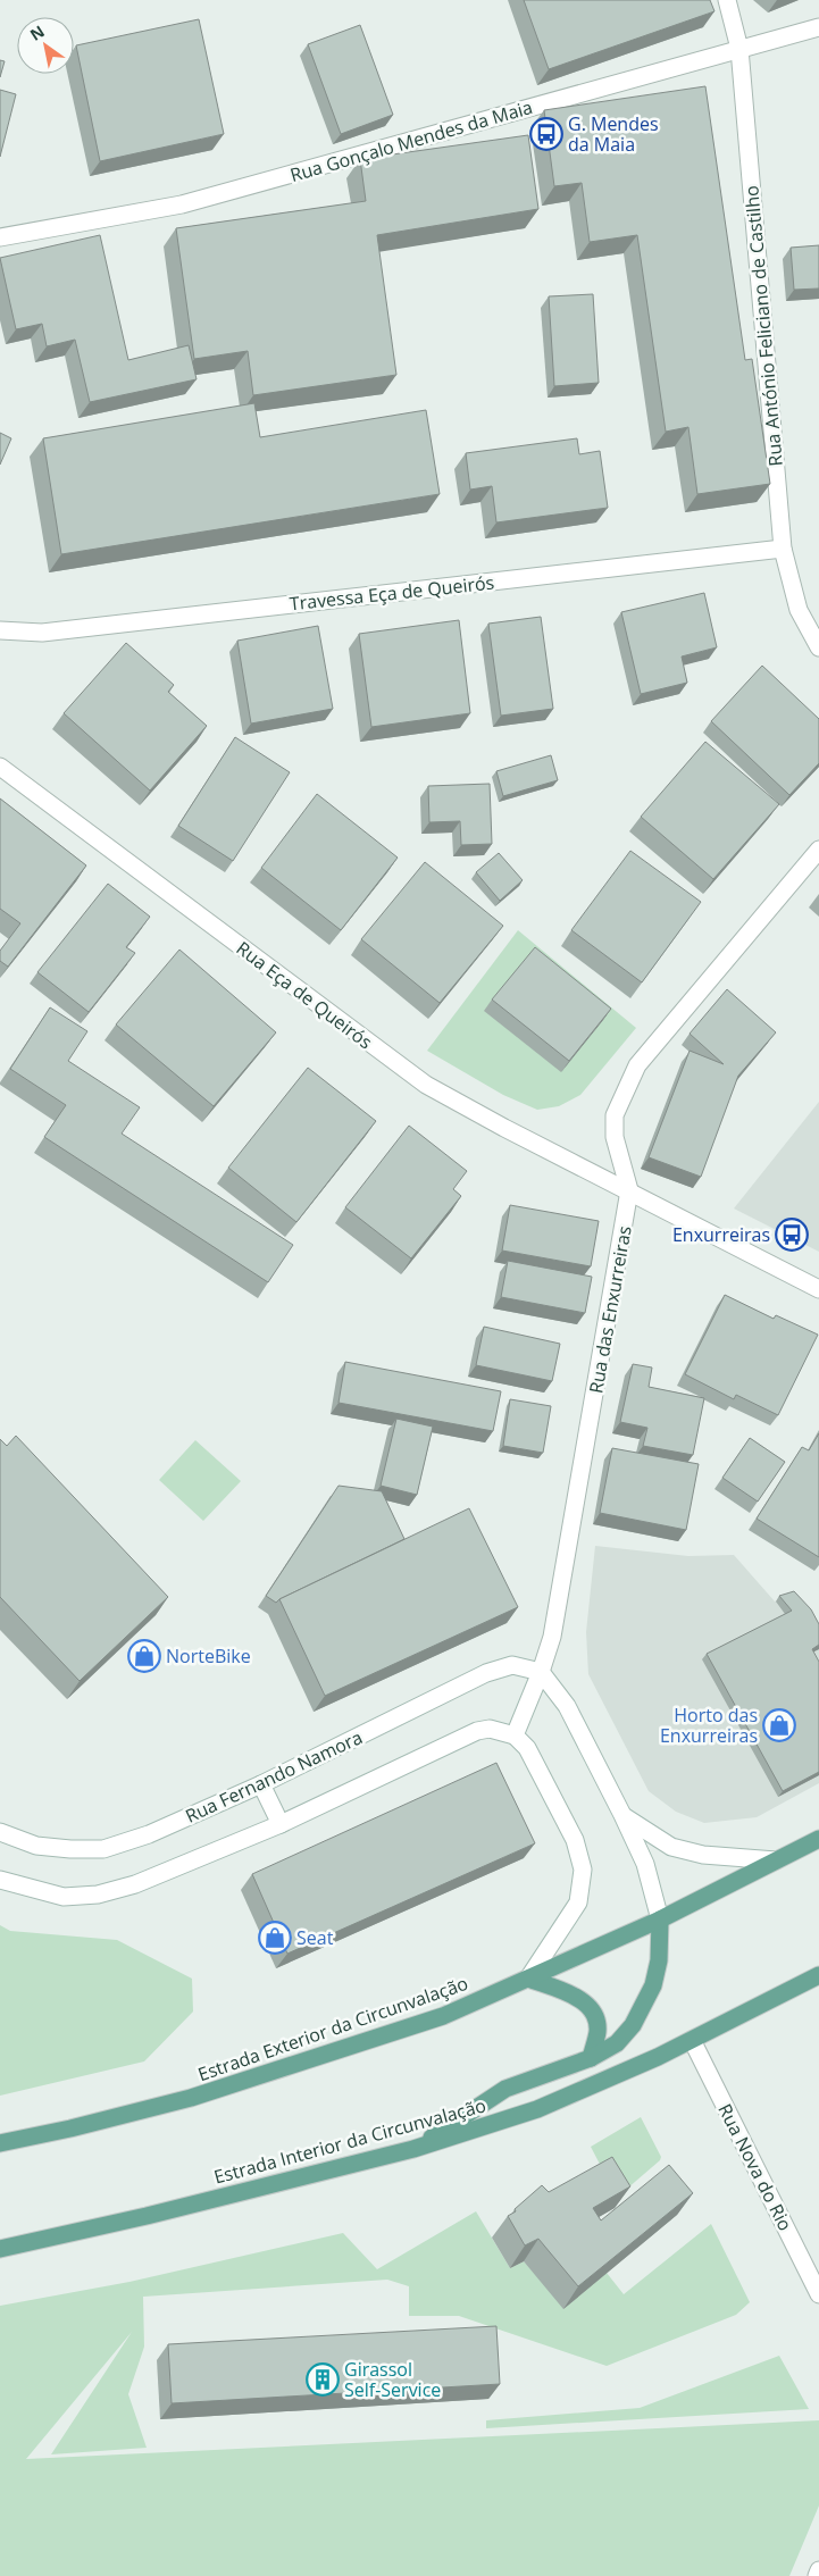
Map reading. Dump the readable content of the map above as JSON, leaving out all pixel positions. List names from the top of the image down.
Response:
{
  "streets": {
    "main road": ["Estrada Exterior da Circunvalação", "Estrada Interior da Circunvalação"],
    "street": [
      "Rua Gonçalo Mendes da Maia",
      "Rua António Feliciano de Castilho",
      "Travessa Eça de Queirós",
      "Rua Eça de Queirós",
      "Rua das Enxurreiras",
      "Rua Fernando Namora",
      "Rua Nova do Rio"
    ]
  },
  "crossings": [
    ["Rua Gonçalo Mendes da Maia", "Rua António Feliciano de Castilho"],
    ["Rua António Feliciano de Castilho", "Travessa Eça de Queirós"],
    ["Rua Eça de Queirós", "Rua das Enxurreiras"],
    ["Rua das Enxurreiras", "Rua Fernando Namora"],
    ["Estrada Interior da Circunvalação", "Rua Nova do Rio"]
  ],
  "places": {
    "bus stop": ["G. Mendes da Maia", "Enxurreiras"],
    "shop": ["NorteBike", "Horto das Enxurreiras", "Seat"],
    "building": ["Girassol Self-Service"]
  },
  "north": "top left"
}
